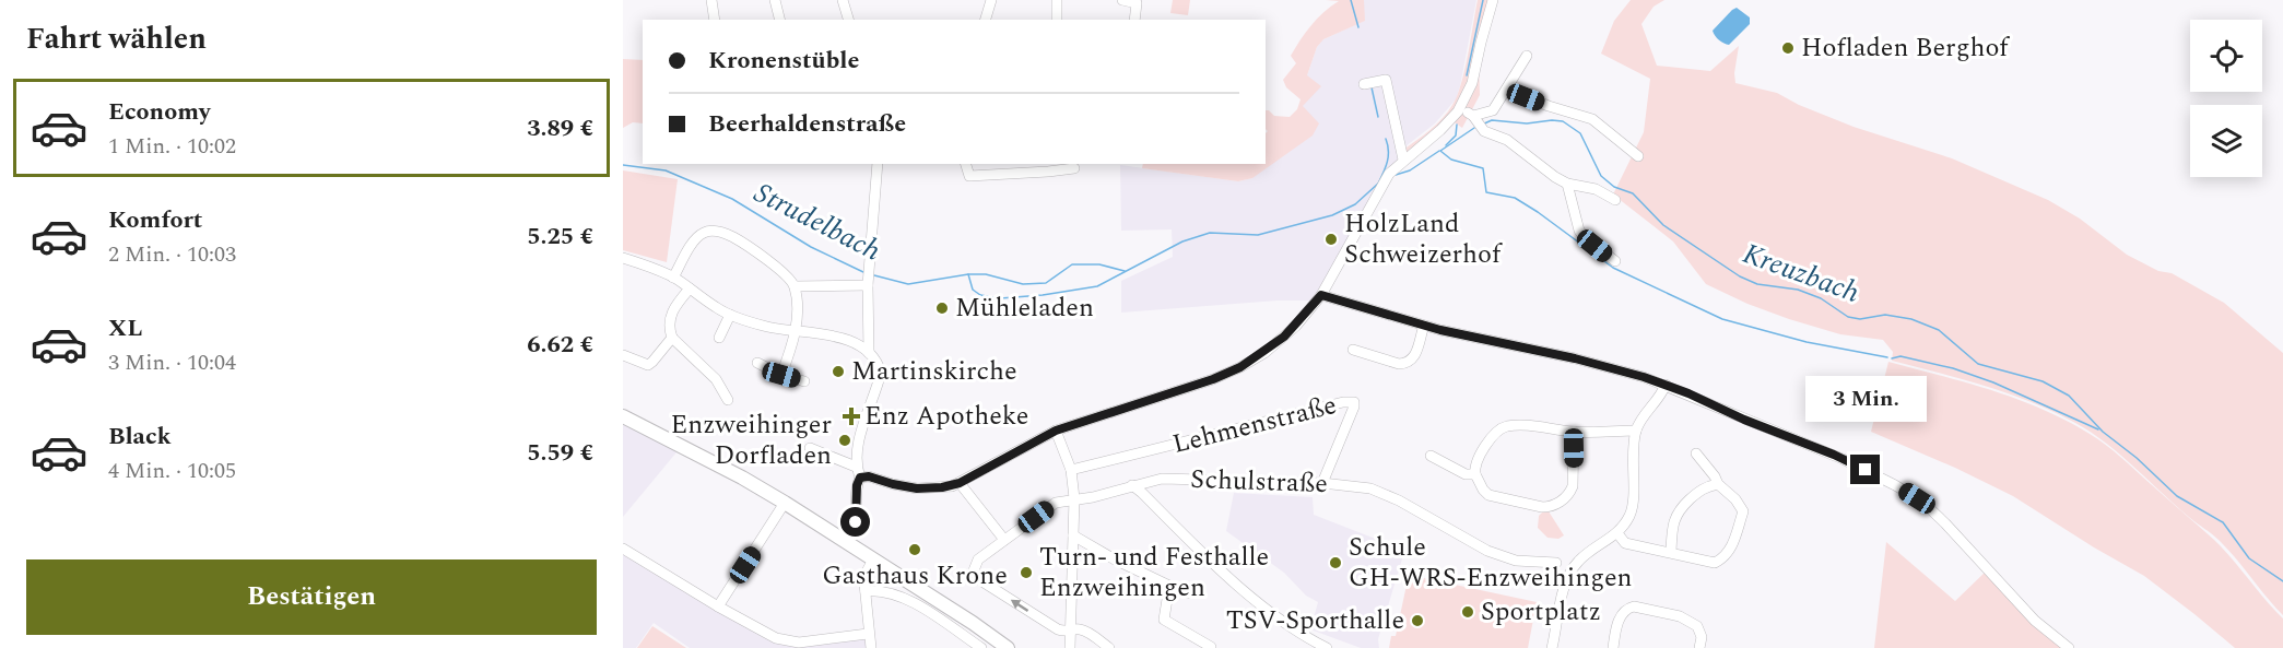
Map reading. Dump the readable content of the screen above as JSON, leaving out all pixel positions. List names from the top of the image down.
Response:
{
  "streets": {
    "street": ["Lehmenstraße", "Schulstraße"]
  },
  "crossings": [
    ["Lehmenstraße", "Schulstraße"]
  ],
  "water": ["Strudelbach", "Kreuzbach"],
  "places": {
    "other": [
      "Hofladen Berghof",
      "HolzLand Schweizerhof",
      "Mühleladen",
      "Martinskirche",
      "Enzweihinger Dorfladen",
      "Gasthaus Krone",
      "Schule GH-WRS-Enzweihingen",
      "Turn- und Festhalle Enzweihingen",
      "Sportplatz",
      "TSV-Sporthalle"
    ],
    "health": ["Enz Apotheke"]
  },
  "page": {
    "heading": "Fahrt wählen",
    "banner": ["Kronenstüble", "Beerhaldenstraße"],
    "list": [
      {
        "name": "Economy",
        "note": "1 Min. · 10:02",
        "value": "3.89 €"
      },
      {
        "name": "Komfort",
        "note": "2 Min. · 10:03",
        "value": "5.25 €"
      },
      {
        "name": "XL",
        "note": "3 Min. · 10:04",
        "value": "6.62 €"
      },
      {
        "name": "Black",
        "note": "4 Min. · 10:05",
        "value": "5.59 €"
      }
    ],
    "bubble": "3 Min.",
    "buttons": "Bestätigen"
  }
}
